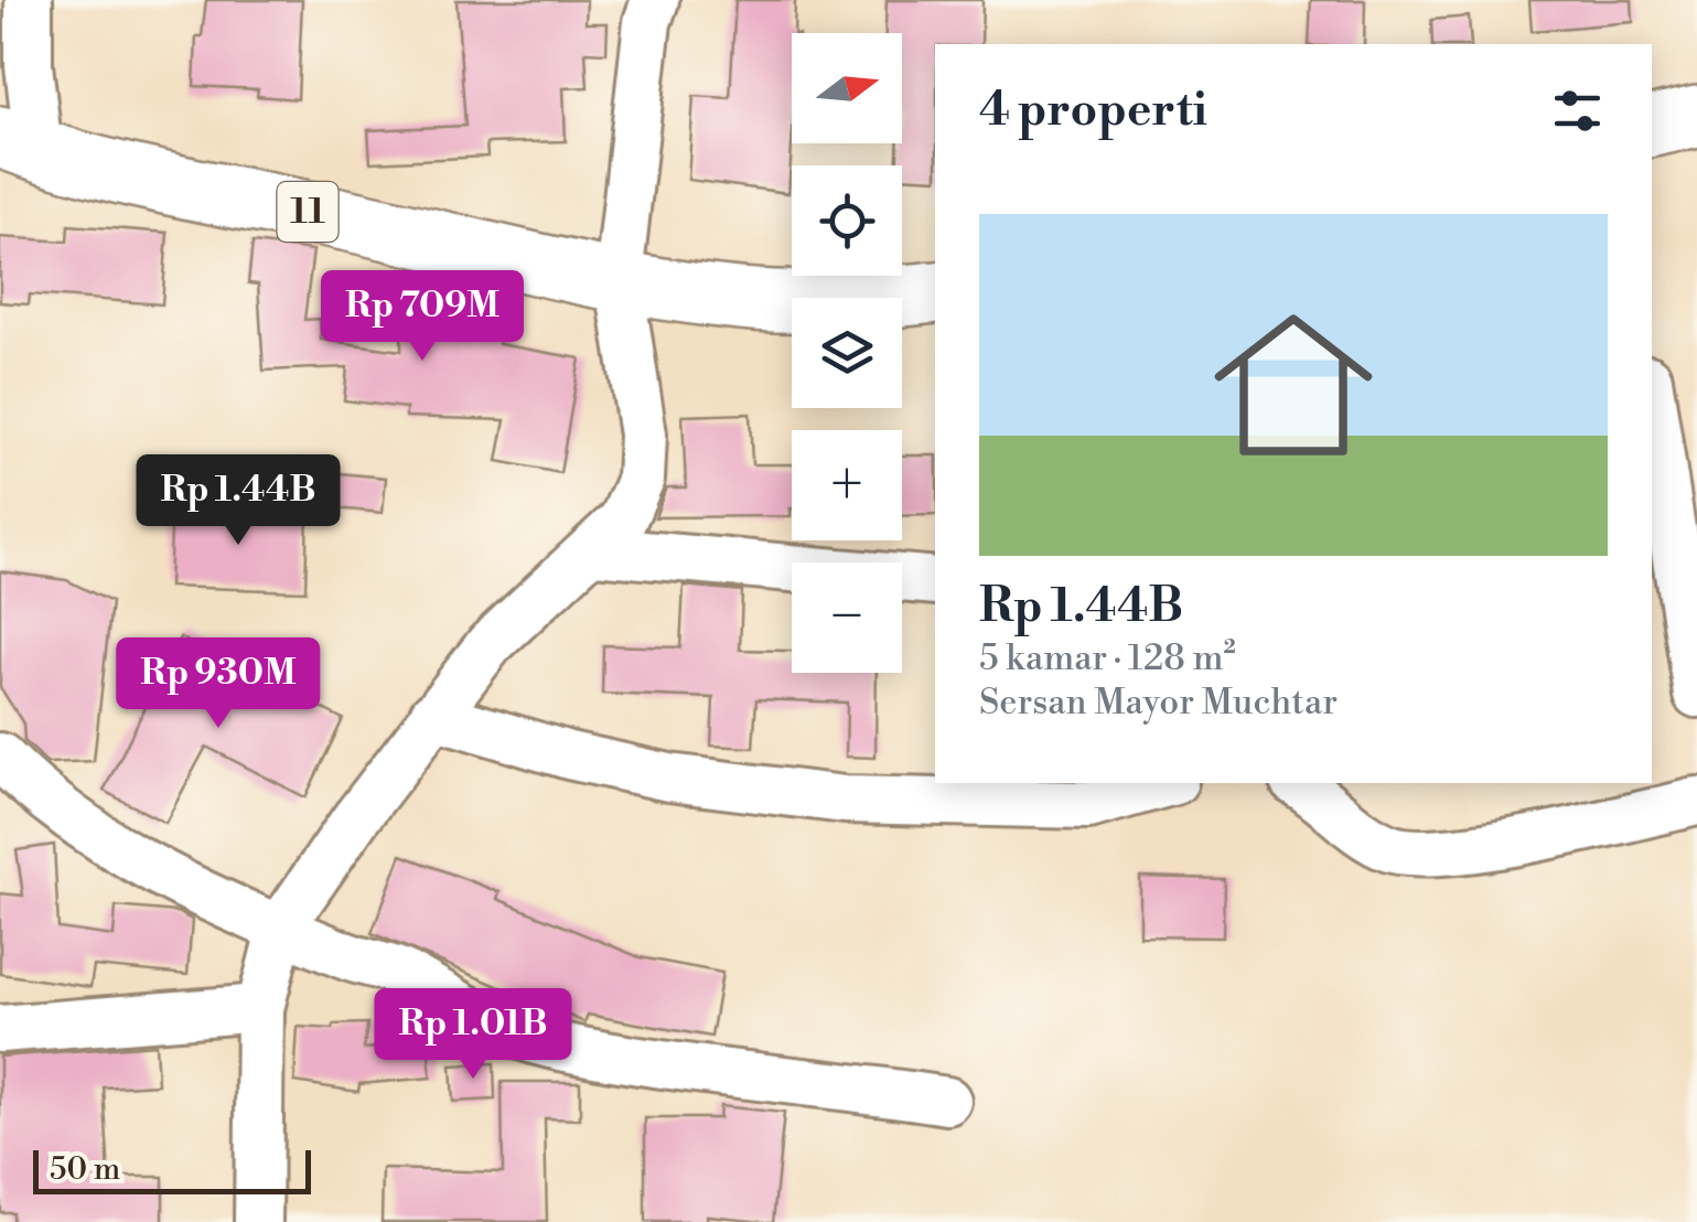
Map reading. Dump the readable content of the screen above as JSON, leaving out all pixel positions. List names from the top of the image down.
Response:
{
  "streets": {
    "highway": ["11"]
  },
  "scale_bar": "50 m",
  "north": "right",
  "page": {
    "map_buttons": ["+", "−"],
    "heading": "4 properti",
    "list": [
      {
        "name": "Rp 1.44B",
        "note": "5 kamar · 128 m² · Sersan Mayor Muchtar"
      }
    ],
    "price": [
      "Rp 709M",
      "Rp 1.44B",
      "Rp 930M",
      "Rp 1.01B"
    ],
    "scale": "50 m"
  }
}
